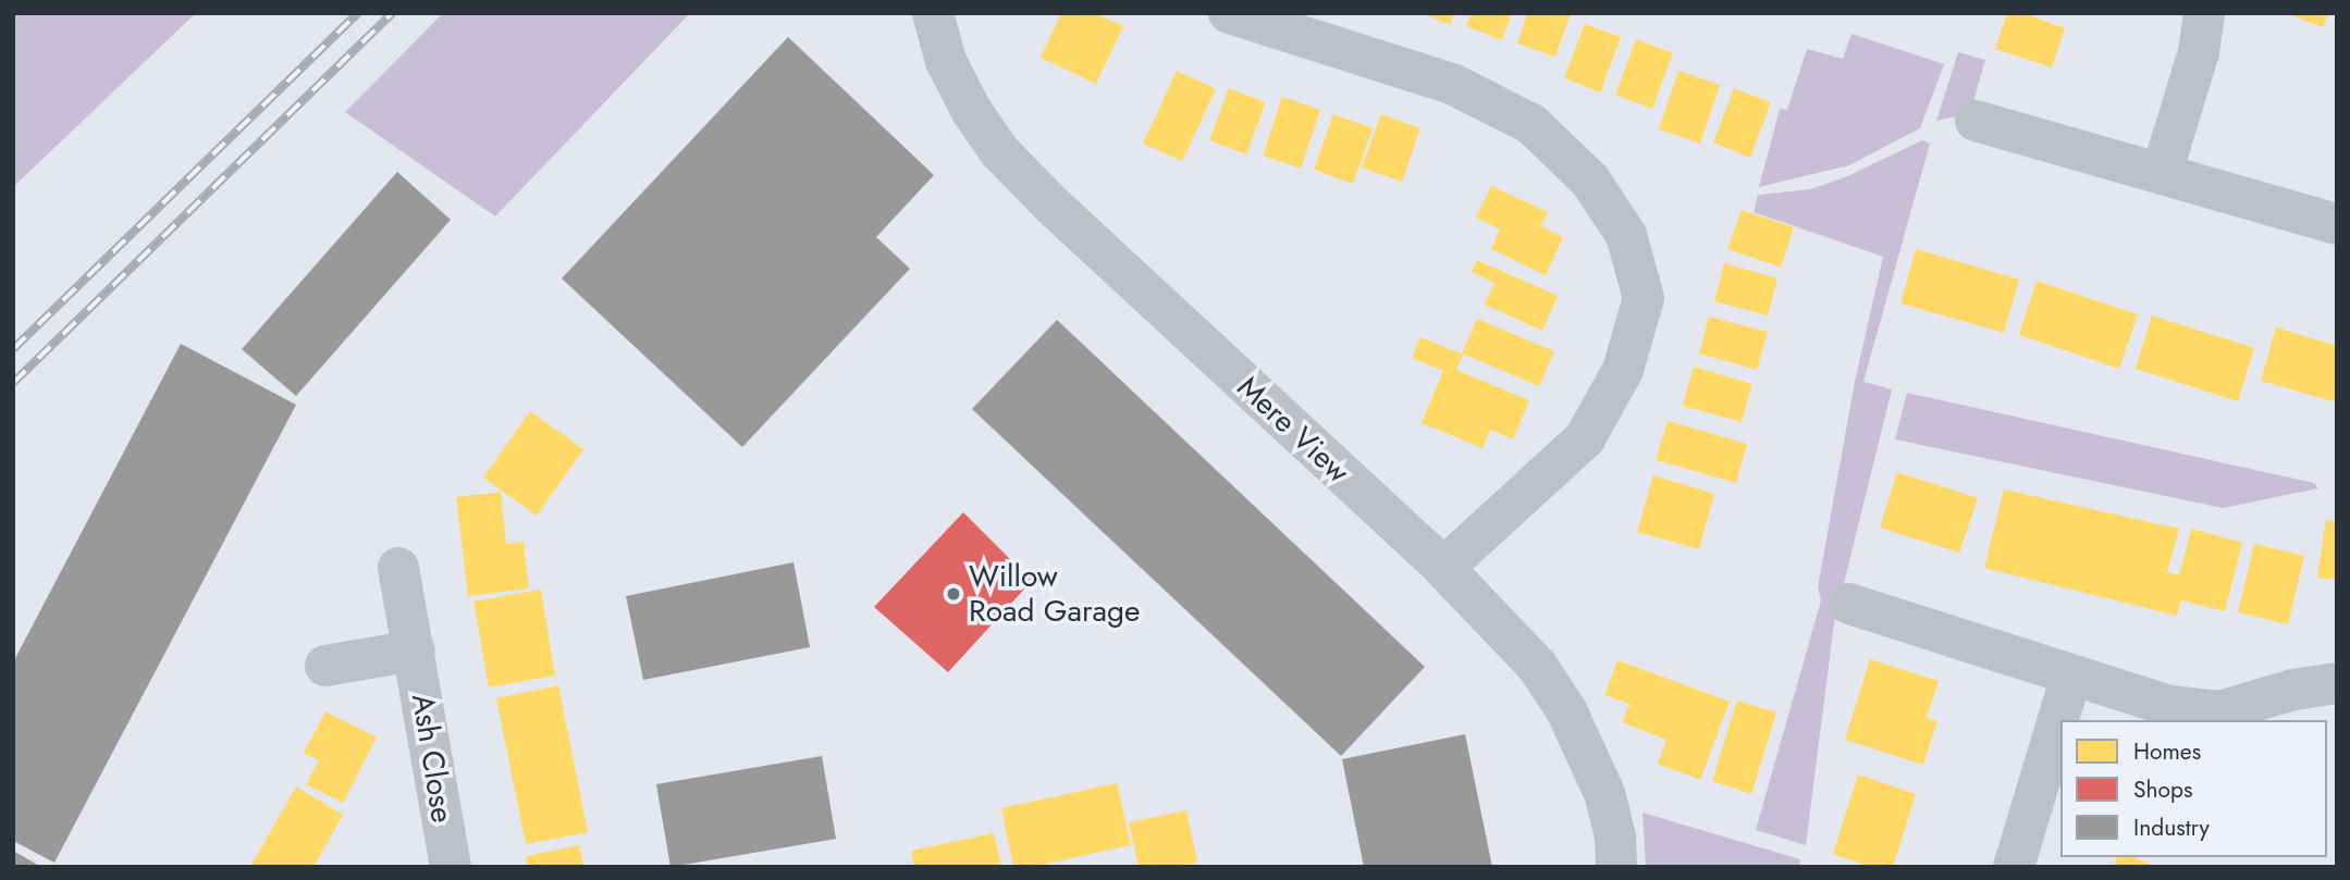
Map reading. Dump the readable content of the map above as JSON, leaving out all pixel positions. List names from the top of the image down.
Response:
{
  "streets": {
    "street": ["Mere View", "Ash Close"]
  },
  "places": ["Willow Road Garage"],
  "legend": ["Homes", "Shops", "Industry"]
}
